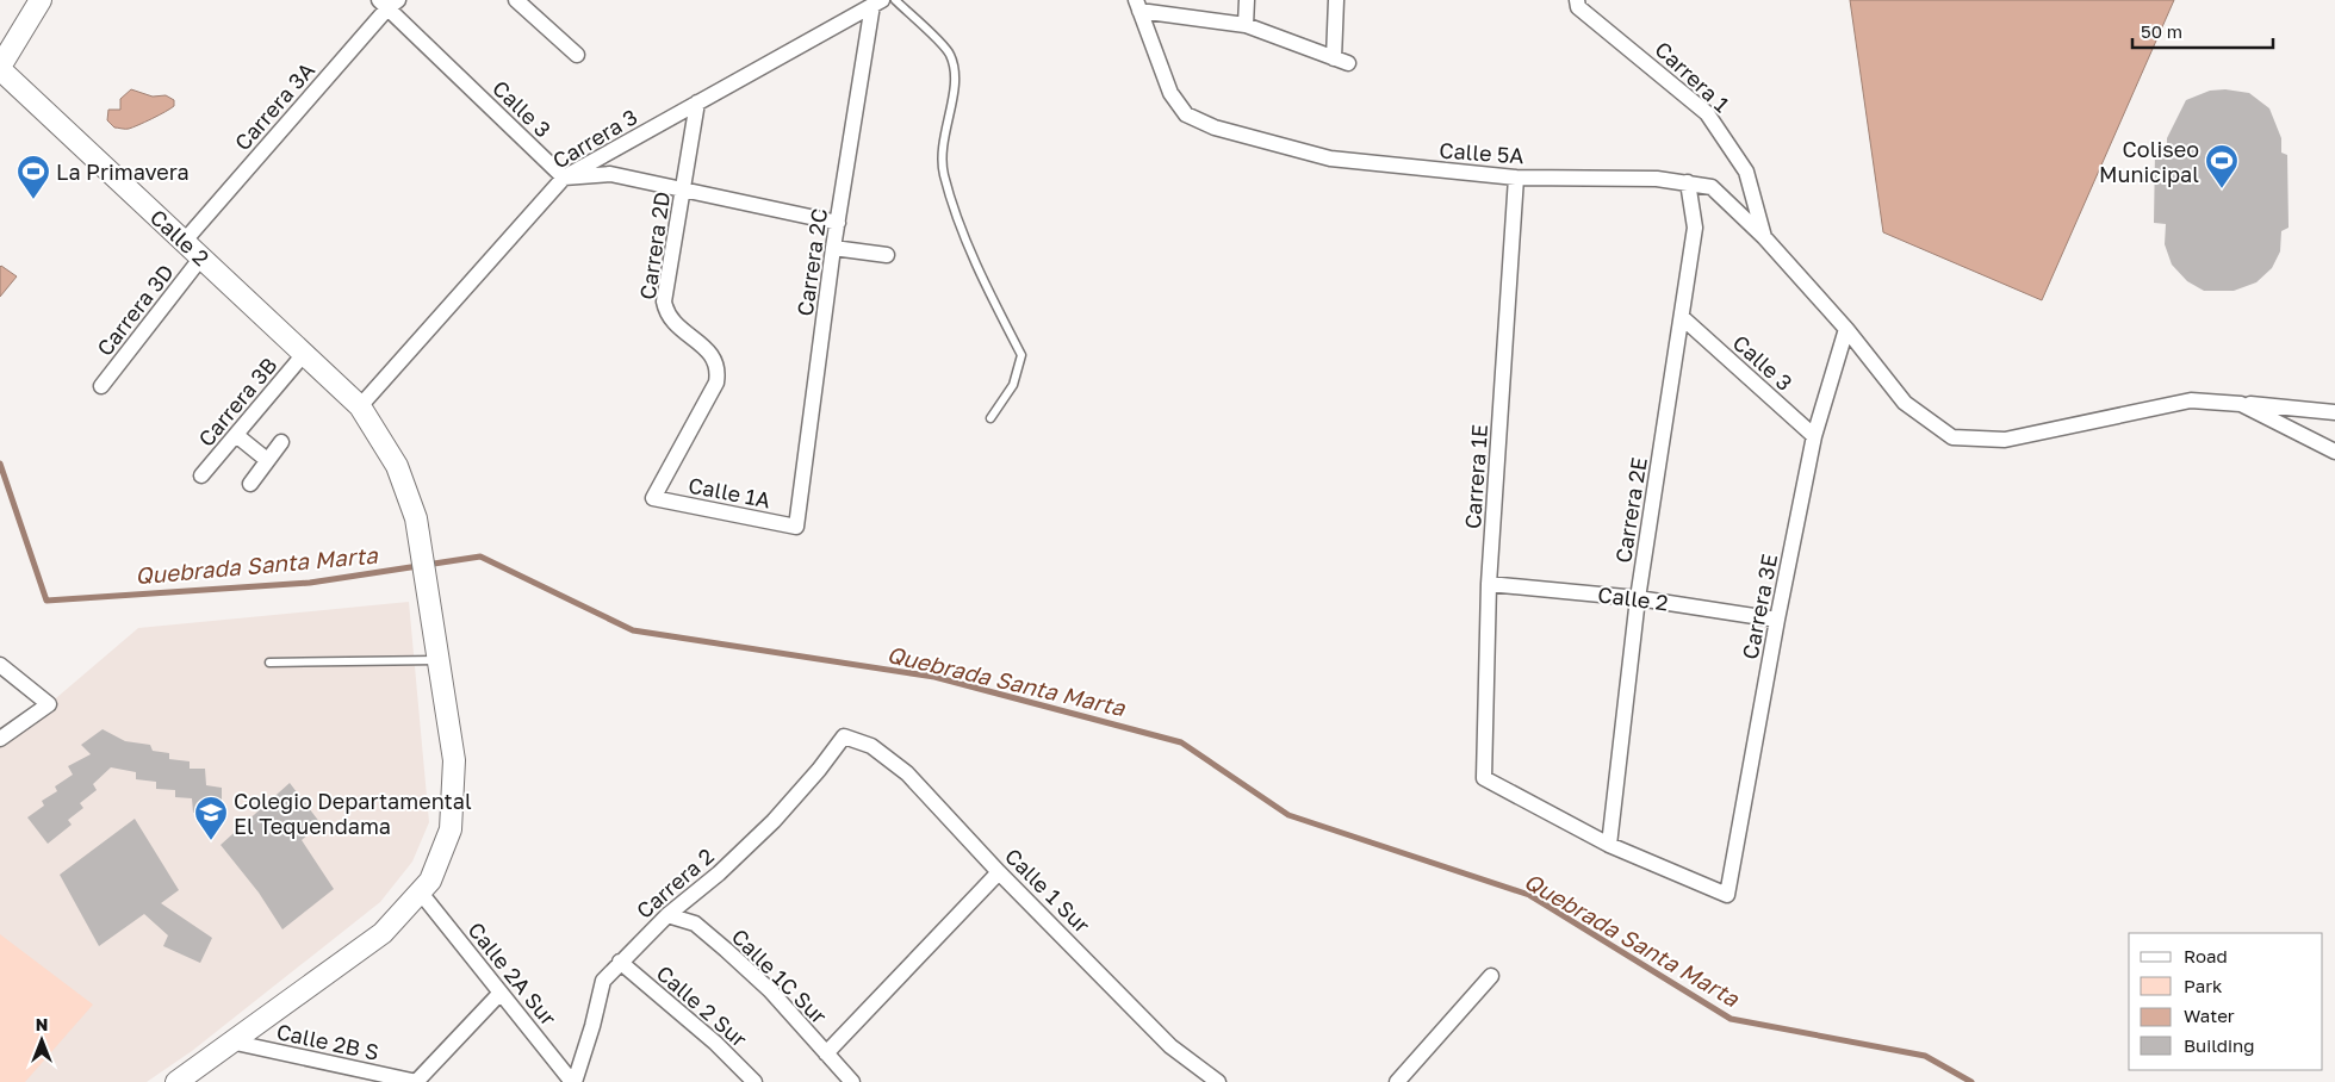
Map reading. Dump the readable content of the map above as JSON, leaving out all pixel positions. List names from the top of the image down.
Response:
{
  "streets": {
    "main road": ["Calle 2"],
    "street": [
      "Carrera 1",
      "Carrera 3A",
      "Calle 3",
      "Carrera 3",
      "Calle 5A",
      "Carrera 2D",
      "Carrera 2C",
      "Carrera 3D",
      "Carrera 3B",
      "Carrera 1E",
      "Calle 1A",
      "Carrera 2E",
      "Carrera 3E",
      "Carrera 2",
      "Calle 1 Sur",
      "Calle 2A Sur",
      "Calle 1C Sur",
      "Calle 2 Sur",
      "Calle 2B S"
    ]
  },
  "crossings": [
    ["Carrera 1", "Calle 5A"],
    ["Carrera 3A", "Calle 3"],
    ["Carrera 3A", "Calle 2"],
    ["Calle 3", "Carrera 3"],
    ["Calle 3", "Carrera 2E"],
    ["Calle 3", "Carrera 3E"],
    ["Carrera 3", "Calle 2"],
    ["Carrera 3", "Carrera 2D"],
    ["Carrera 3", "Carrera 2C"],
    ["Calle 5A", "Carrera 1E"],
    ["Calle 5A", "Carrera 2E"],
    ["Calle 5A", "Carrera 3E"],
    ["Calle 2", "Carrera 3D"],
    ["Calle 2", "Carrera 3B"],
    ["Calle 2", "Carrera 1E"],
    ["Calle 2", "Carrera 2E"],
    ["Calle 2", "Carrera 3E"],
    ["Calle 2", "Calle 2A Sur"],
    ["Calle 2", "Calle 2B S"],
    ["Carrera 2D", "Calle 1A"],
    ["Carrera 2C", "Calle 1A"],
    ["Carrera 1E", "Carrera 2E"],
    ["Carrera 1E", "Carrera 3E"],
    ["Carrera 2E", "Carrera 3E"],
    ["Carrera 2", "Calle 1 Sur"],
    ["Carrera 2", "Calle 2A Sur"],
    ["Carrera 2", "Calle 1C Sur"],
    ["Carrera 2", "Calle 2 Sur"]
  ],
  "water": ["Quebrada Santa Marta"],
  "places": {
    "sports": ["Coliseo Municipal", "La Primavera"],
    "school or university": ["Colegio Departamental El Tequendama"]
  },
  "legend": [
    "Road",
    "Park",
    "Water",
    "Building"
  ],
  "scale_bar": "50 m",
  "north": "top"
}
